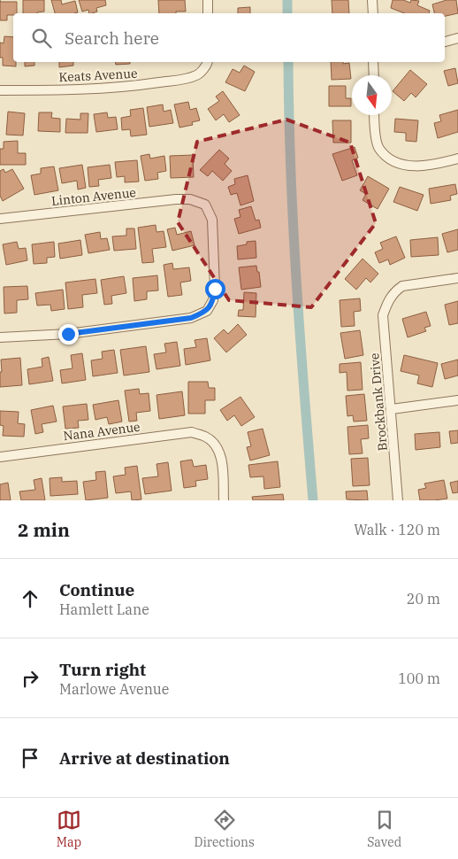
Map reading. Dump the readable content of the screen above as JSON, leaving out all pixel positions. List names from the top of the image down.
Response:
{
  "streets": {
    "street": [
      "Keats Avenue",
      "Linton Avenue",
      "Brockbank Drive",
      "Nana Avenue"
    ]
  },
  "north": "bottom",
  "page": {
    "search": "Search here",
    "heading": ["2 min", "Walk · 120 m"],
    "list": [
      ["Continue", "Hamlett Lane", "20 m"],
      ["Turn right", "Marlowe Avenue", "100 m"],
      "Arrive at destination"
    ],
    "nav": ["Map", "Directions", "Saved"]
  }
}
